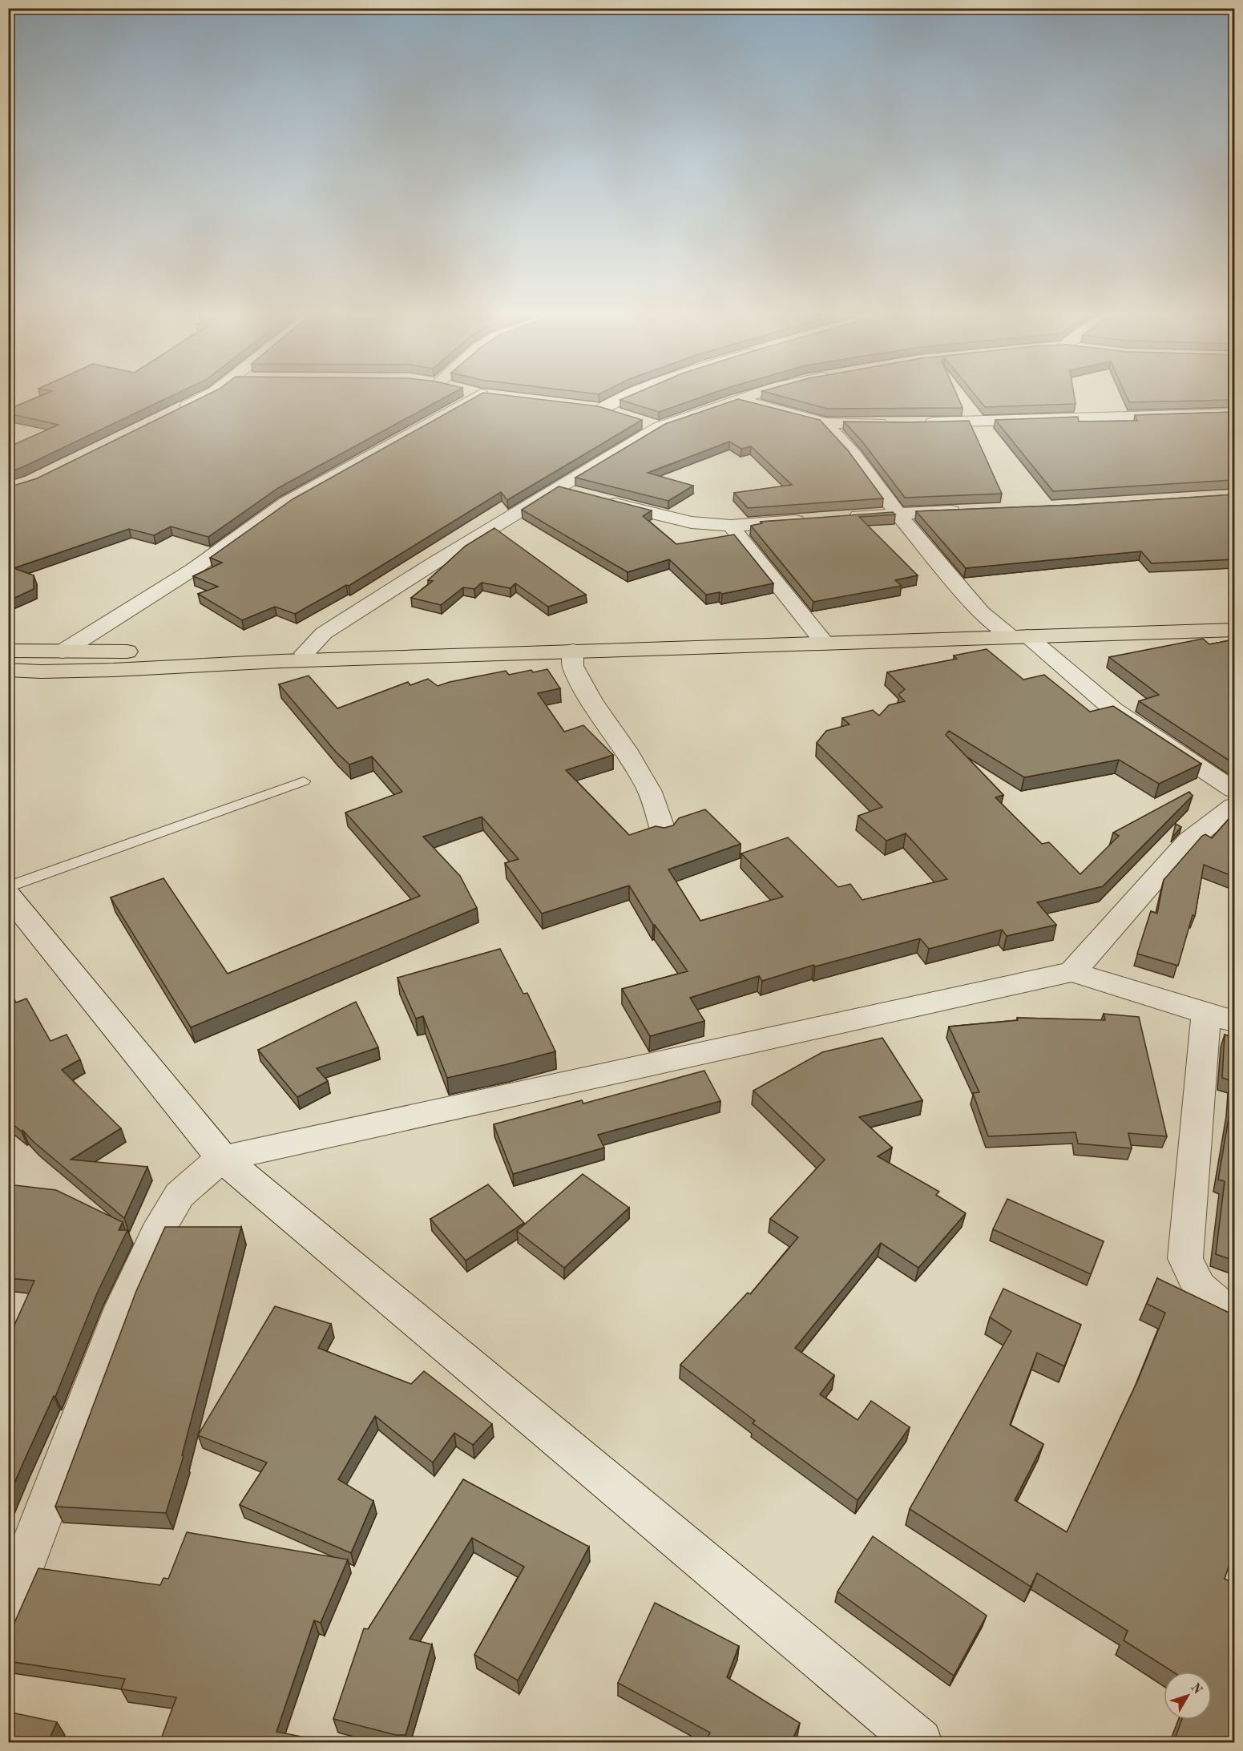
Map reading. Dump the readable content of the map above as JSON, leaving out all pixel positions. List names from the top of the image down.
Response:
{
  "north": "top right"
}
